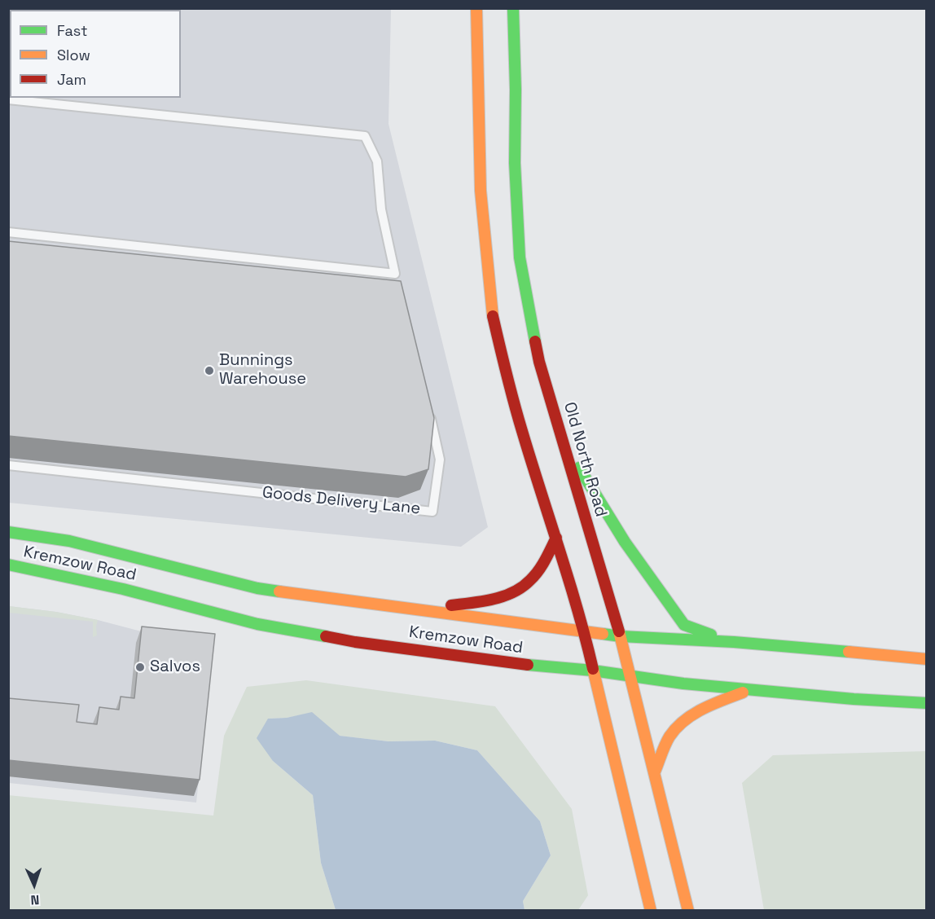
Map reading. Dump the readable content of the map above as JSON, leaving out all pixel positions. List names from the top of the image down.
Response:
{
  "streets": {
    "main road": ["Old North Road", "Kremzow Road"],
    "lane": ["Goods Delivery Lane"]
  },
  "crossings": [
    ["Old North Road", "Kremzow Road"]
  ],
  "places": ["Bunnings Warehouse", "Salvos"],
  "legend": ["Fast", "Slow", "Jam"],
  "north": "bottom"
}
